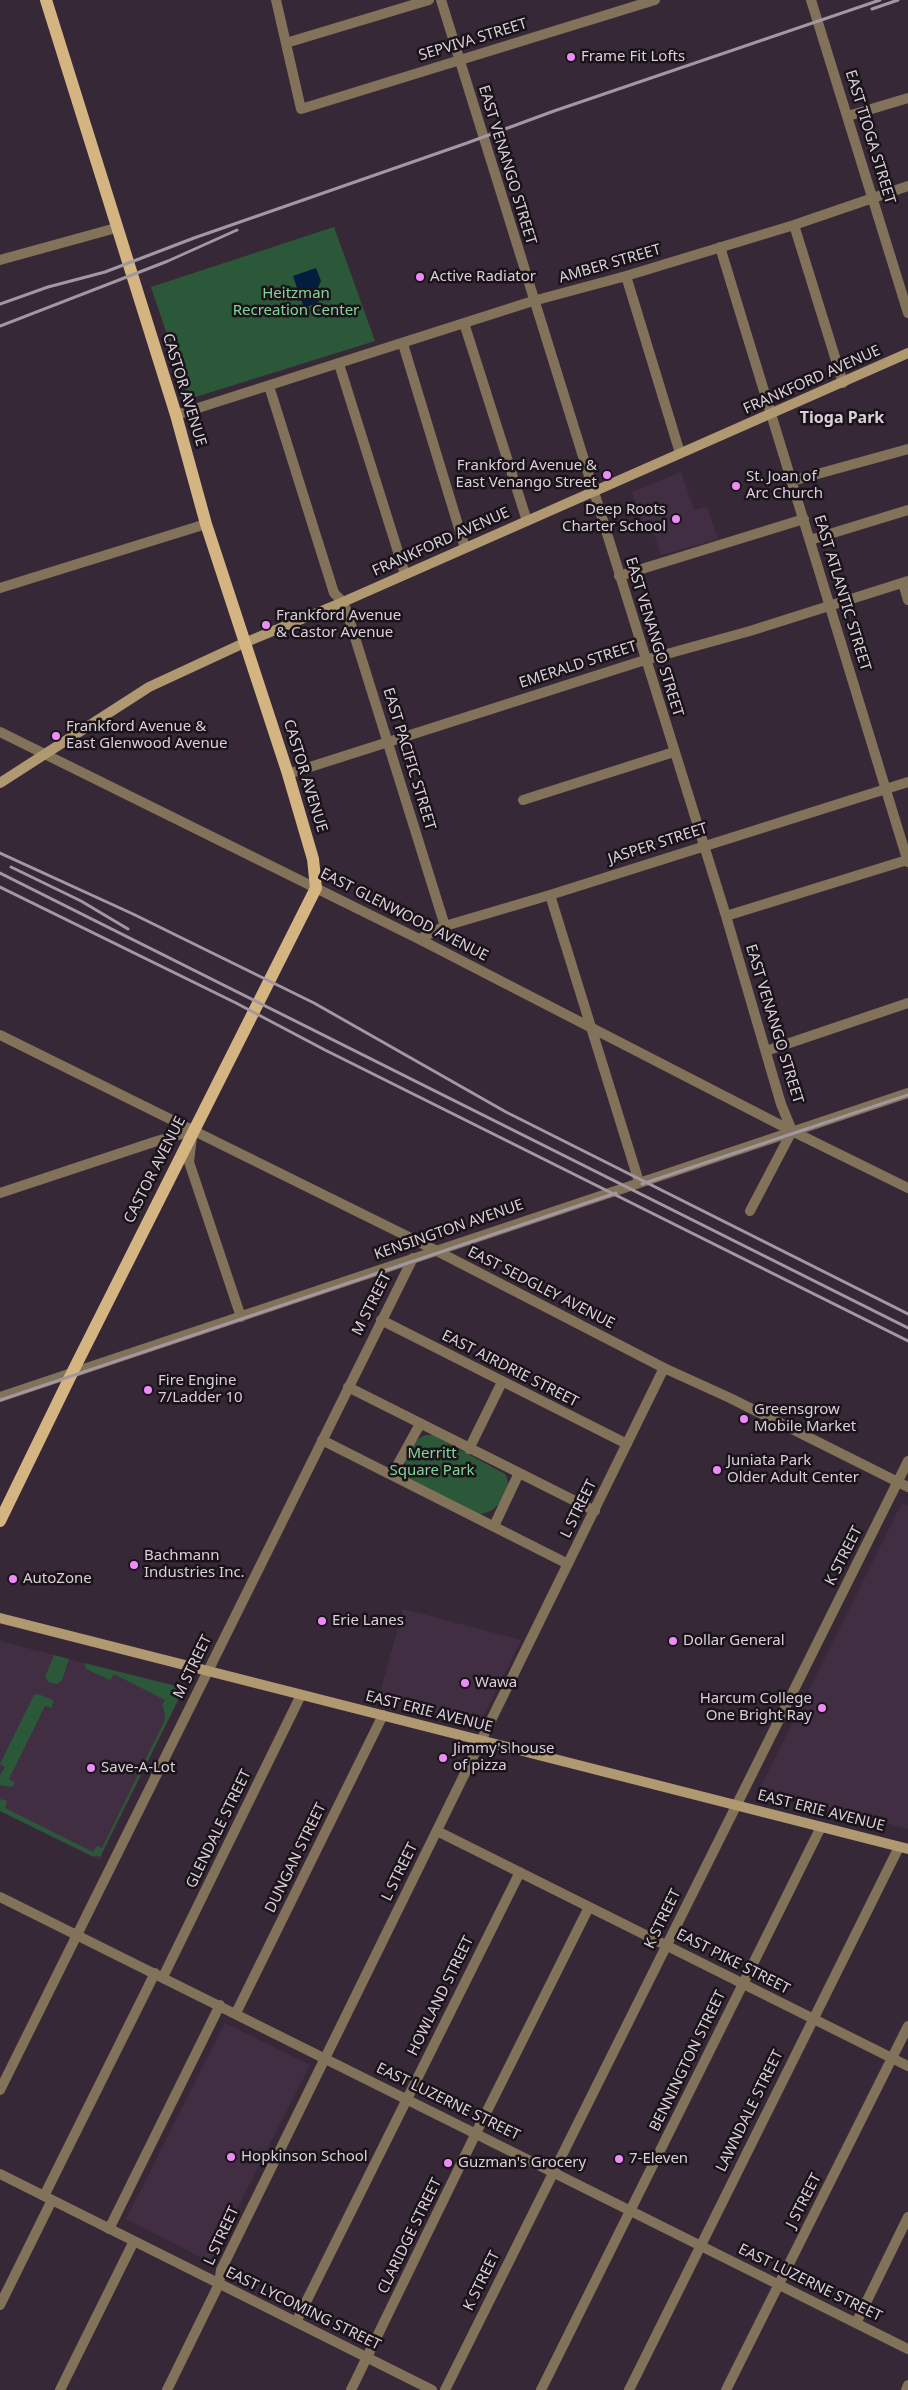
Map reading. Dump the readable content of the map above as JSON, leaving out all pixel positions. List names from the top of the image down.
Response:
{
  "streets": {
    "main road": ["FRANKFORD AVENUE", "CASTOR AVENUE", "EAST ERIE AVENUE"],
    "street": [
      "SEPVIVA STREET",
      "EAST TIOGA STREET",
      "EAST VENANGO STREET",
      "AMBER STREET",
      "EAST ATLANTIC STREET",
      "EMERALD STREET",
      "EAST PACIFIC STREET",
      "JASPER STREET",
      "EAST GLENWOOD AVENUE",
      "KENSINGTON AVENUE",
      "EAST SEDGLEY AVENUE",
      "M STREET",
      "EAST AIRDRIE STREET",
      "L STREET",
      "K STREET",
      "GLENDALE STREET",
      "DUNGAN STREET",
      "EAST PIKE STREET",
      "HOWLAND STREET",
      "BENNINGTON STREET",
      "EAST LUZERNE STREET",
      "LAWNDALE STREET",
      "J STREET",
      "CLARIDGE STREET",
      "EAST LYCOMING STREET"
    ]
  },
  "crossings": [
    ["SEPVIVA STREET", "EAST VENANGO STREET"],
    ["EAST TIOGA STREET", "AMBER STREET"],
    ["EAST VENANGO STREET", "AMBER STREET"],
    ["EAST VENANGO STREET", "FRANKFORD AVENUE"],
    ["EAST VENANGO STREET", "EMERALD STREET"],
    ["EAST VENANGO STREET", "JASPER STREET"],
    ["EAST VENANGO STREET", "EAST GLENWOOD AVENUE"],
    ["EAST VENANGO STREET", "KENSINGTON AVENUE"],
    ["AMBER STREET", "CASTOR AVENUE"],
    ["AMBER STREET", "EAST ATLANTIC STREET"],
    ["AMBER STREET", "EAST PACIFIC STREET"],
    ["FRANKFORD AVENUE", "CASTOR AVENUE"],
    ["FRANKFORD AVENUE", "EAST ATLANTIC STREET"],
    ["FRANKFORD AVENUE", "EAST PACIFIC STREET"],
    ["FRANKFORD AVENUE", "EAST GLENWOOD AVENUE"],
    ["CASTOR AVENUE", "EMERALD STREET"],
    ["CASTOR AVENUE", "EAST GLENWOOD AVENUE"],
    ["CASTOR AVENUE", "KENSINGTON AVENUE"],
    ["CASTOR AVENUE", "EAST SEDGLEY AVENUE"],
    ["EAST ATLANTIC STREET", "EMERALD STREET"],
    ["EAST ATLANTIC STREET", "JASPER STREET"],
    ["EMERALD STREET", "EAST PACIFIC STREET"],
    ["EAST PACIFIC STREET", "JASPER STREET"],
    ["JASPER STREET", "EAST GLENWOOD AVENUE"],
    ["EAST GLENWOOD AVENUE", "KENSINGTON AVENUE"],
    ["KENSINGTON AVENUE", "EAST SEDGLEY AVENUE"],
    ["KENSINGTON AVENUE", "M STREET"],
    ["EAST SEDGLEY AVENUE", "L STREET"],
    ["EAST SEDGLEY AVENUE", "K STREET"],
    ["M STREET", "EAST AIRDRIE STREET"],
    ["M STREET", "EAST ERIE AVENUE"],
    ["M STREET", "EAST LUZERNE STREET"],
    ["EAST AIRDRIE STREET", "L STREET"],
    ["L STREET", "EAST ERIE AVENUE"],
    ["L STREET", "EAST PIKE STREET"],
    ["L STREET", "EAST LUZERNE STREET"],
    ["L STREET", "EAST LYCOMING STREET"],
    ["K STREET", "EAST ERIE AVENUE"],
    ["K STREET", "EAST PIKE STREET"],
    ["K STREET", "EAST LUZERNE STREET"],
    ["EAST ERIE AVENUE", "GLENDALE STREET"],
    ["EAST ERIE AVENUE", "DUNGAN STREET"],
    ["EAST ERIE AVENUE", "BENNINGTON STREET"],
    ["EAST ERIE AVENUE", "LAWNDALE STREET"],
    ["GLENDALE STREET", "EAST LUZERNE STREET"],
    ["GLENDALE STREET", "EAST LYCOMING STREET"],
    ["DUNGAN STREET", "EAST LUZERNE STREET"],
    ["EAST PIKE STREET", "HOWLAND STREET"],
    ["EAST PIKE STREET", "BENNINGTON STREET"],
    ["EAST PIKE STREET", "LAWNDALE STREET"],
    ["EAST PIKE STREET", "J STREET"],
    ["EAST PIKE STREET", "CLARIDGE STREET"],
    ["HOWLAND STREET", "EAST LUZERNE STREET"],
    ["HOWLAND STREET", "EAST LYCOMING STREET"],
    ["BENNINGTON STREET", "EAST LUZERNE STREET"],
    ["EAST LUZERNE STREET", "LAWNDALE STREET"],
    ["EAST LUZERNE STREET", "J STREET"],
    ["EAST LUZERNE STREET", "CLARIDGE STREET"],
    ["CLARIDGE STREET", "EAST LYCOMING STREET"]
  ],
  "districts": ["Tioga Park"],
  "parks": ["Heitzman Recreation Center", "Merritt Square Park"],
  "places": [
    "Frame Fit Lofts",
    "Active Radiator",
    "Frankford Avenue & East Venango Street",
    "St. Joan of Arc Church",
    "Deep Roots Charter School",
    "Frankford Avenue & Castor Avenue",
    "Frankford Avenue & East Glenwood Avenue",
    "Fire Engine 7/Ladder 10",
    "Greensgrow Mobile Market",
    "Juniata Park Older Adult Center",
    "Bachmann Industries Inc.",
    "AutoZone",
    "Erie Lanes",
    "Dollar General",
    "Wawa",
    "Harcum College One Bright Ray",
    "Jimmy's house of pizza",
    "Save-A-Lot",
    "Hopkinson School",
    "7-Eleven",
    "Guzman's Grocery"
  ]
}
